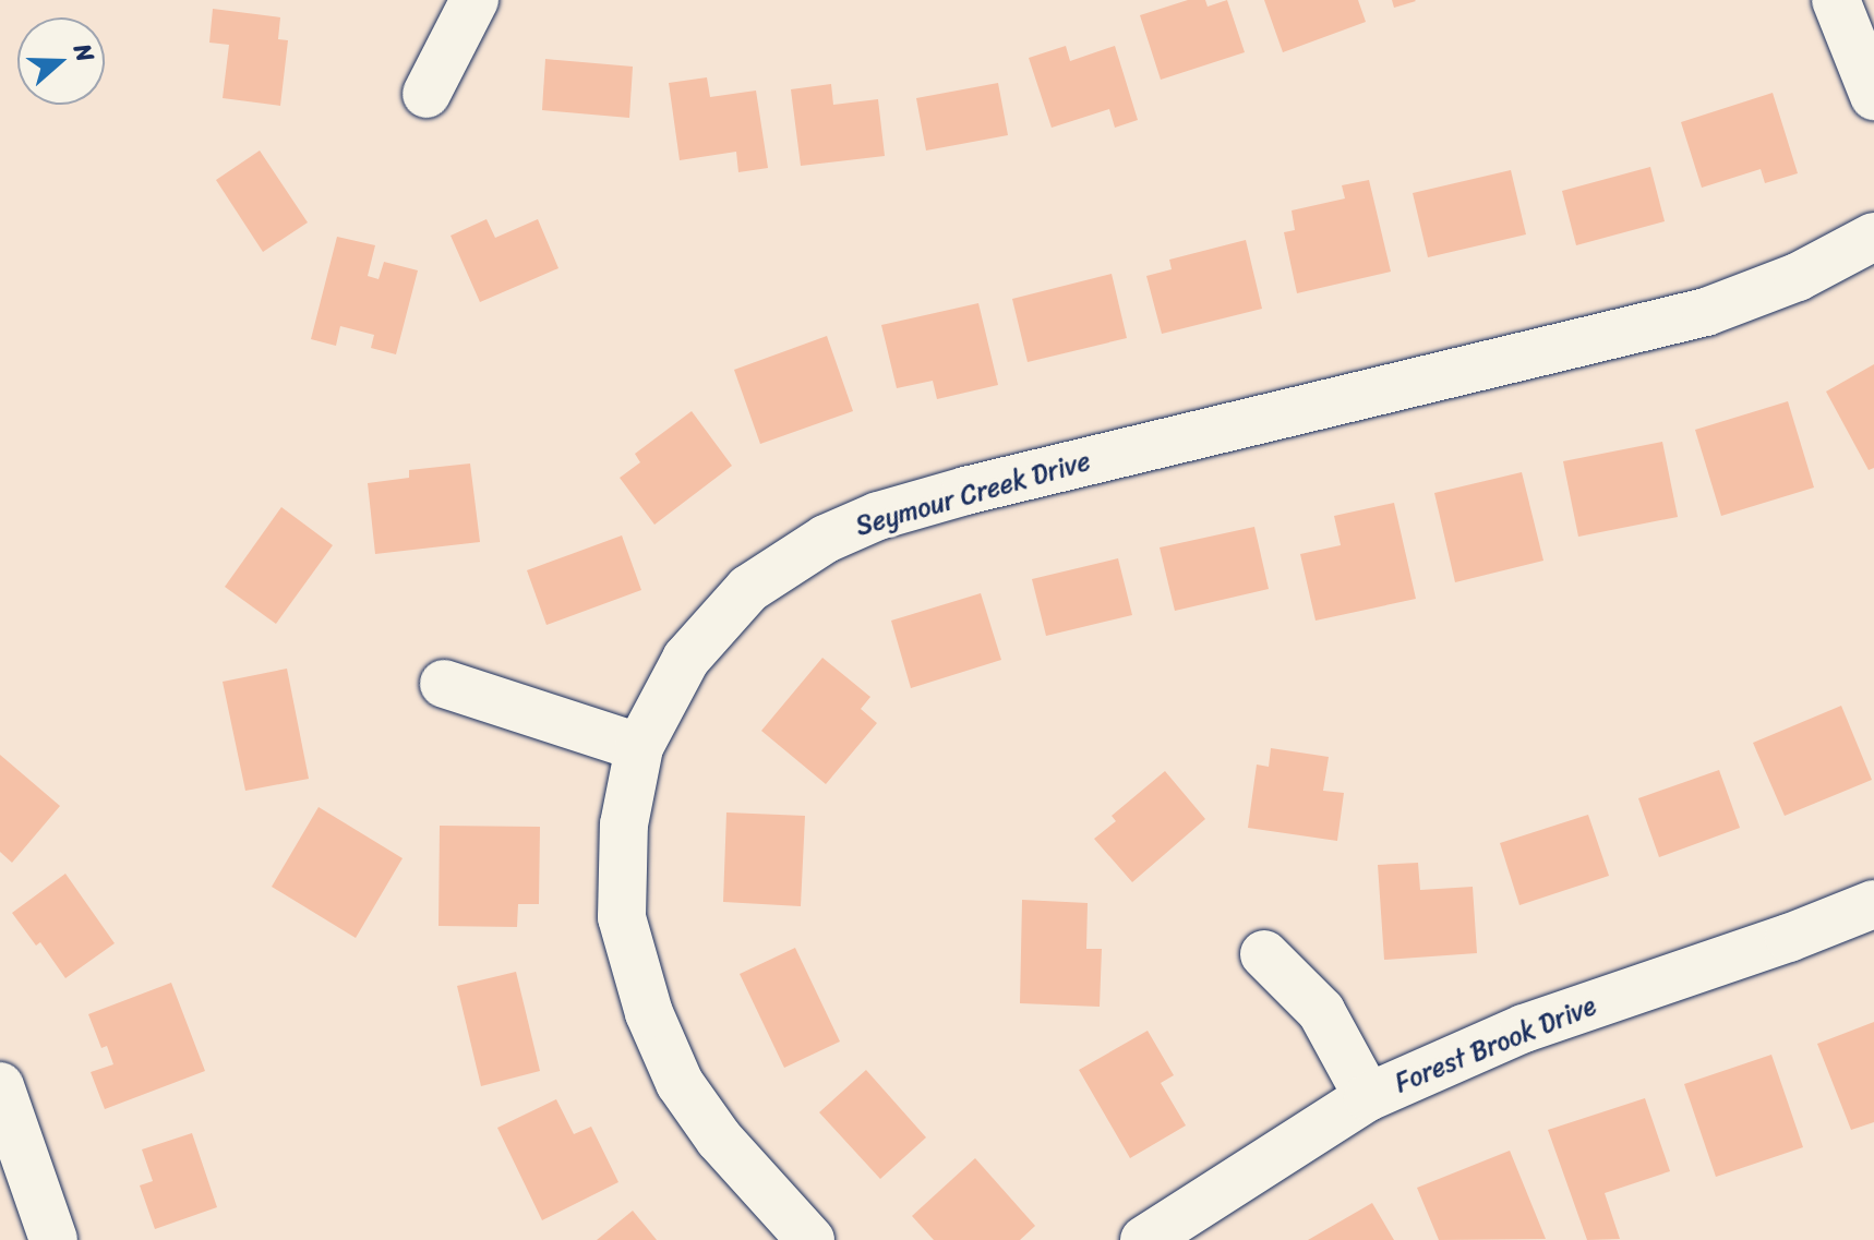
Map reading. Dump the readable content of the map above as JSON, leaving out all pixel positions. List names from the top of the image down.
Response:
{
  "streets": {
    "street": ["Seymour Creek Drive", "Forest Brook Drive"]
  },
  "north": "right"
}
